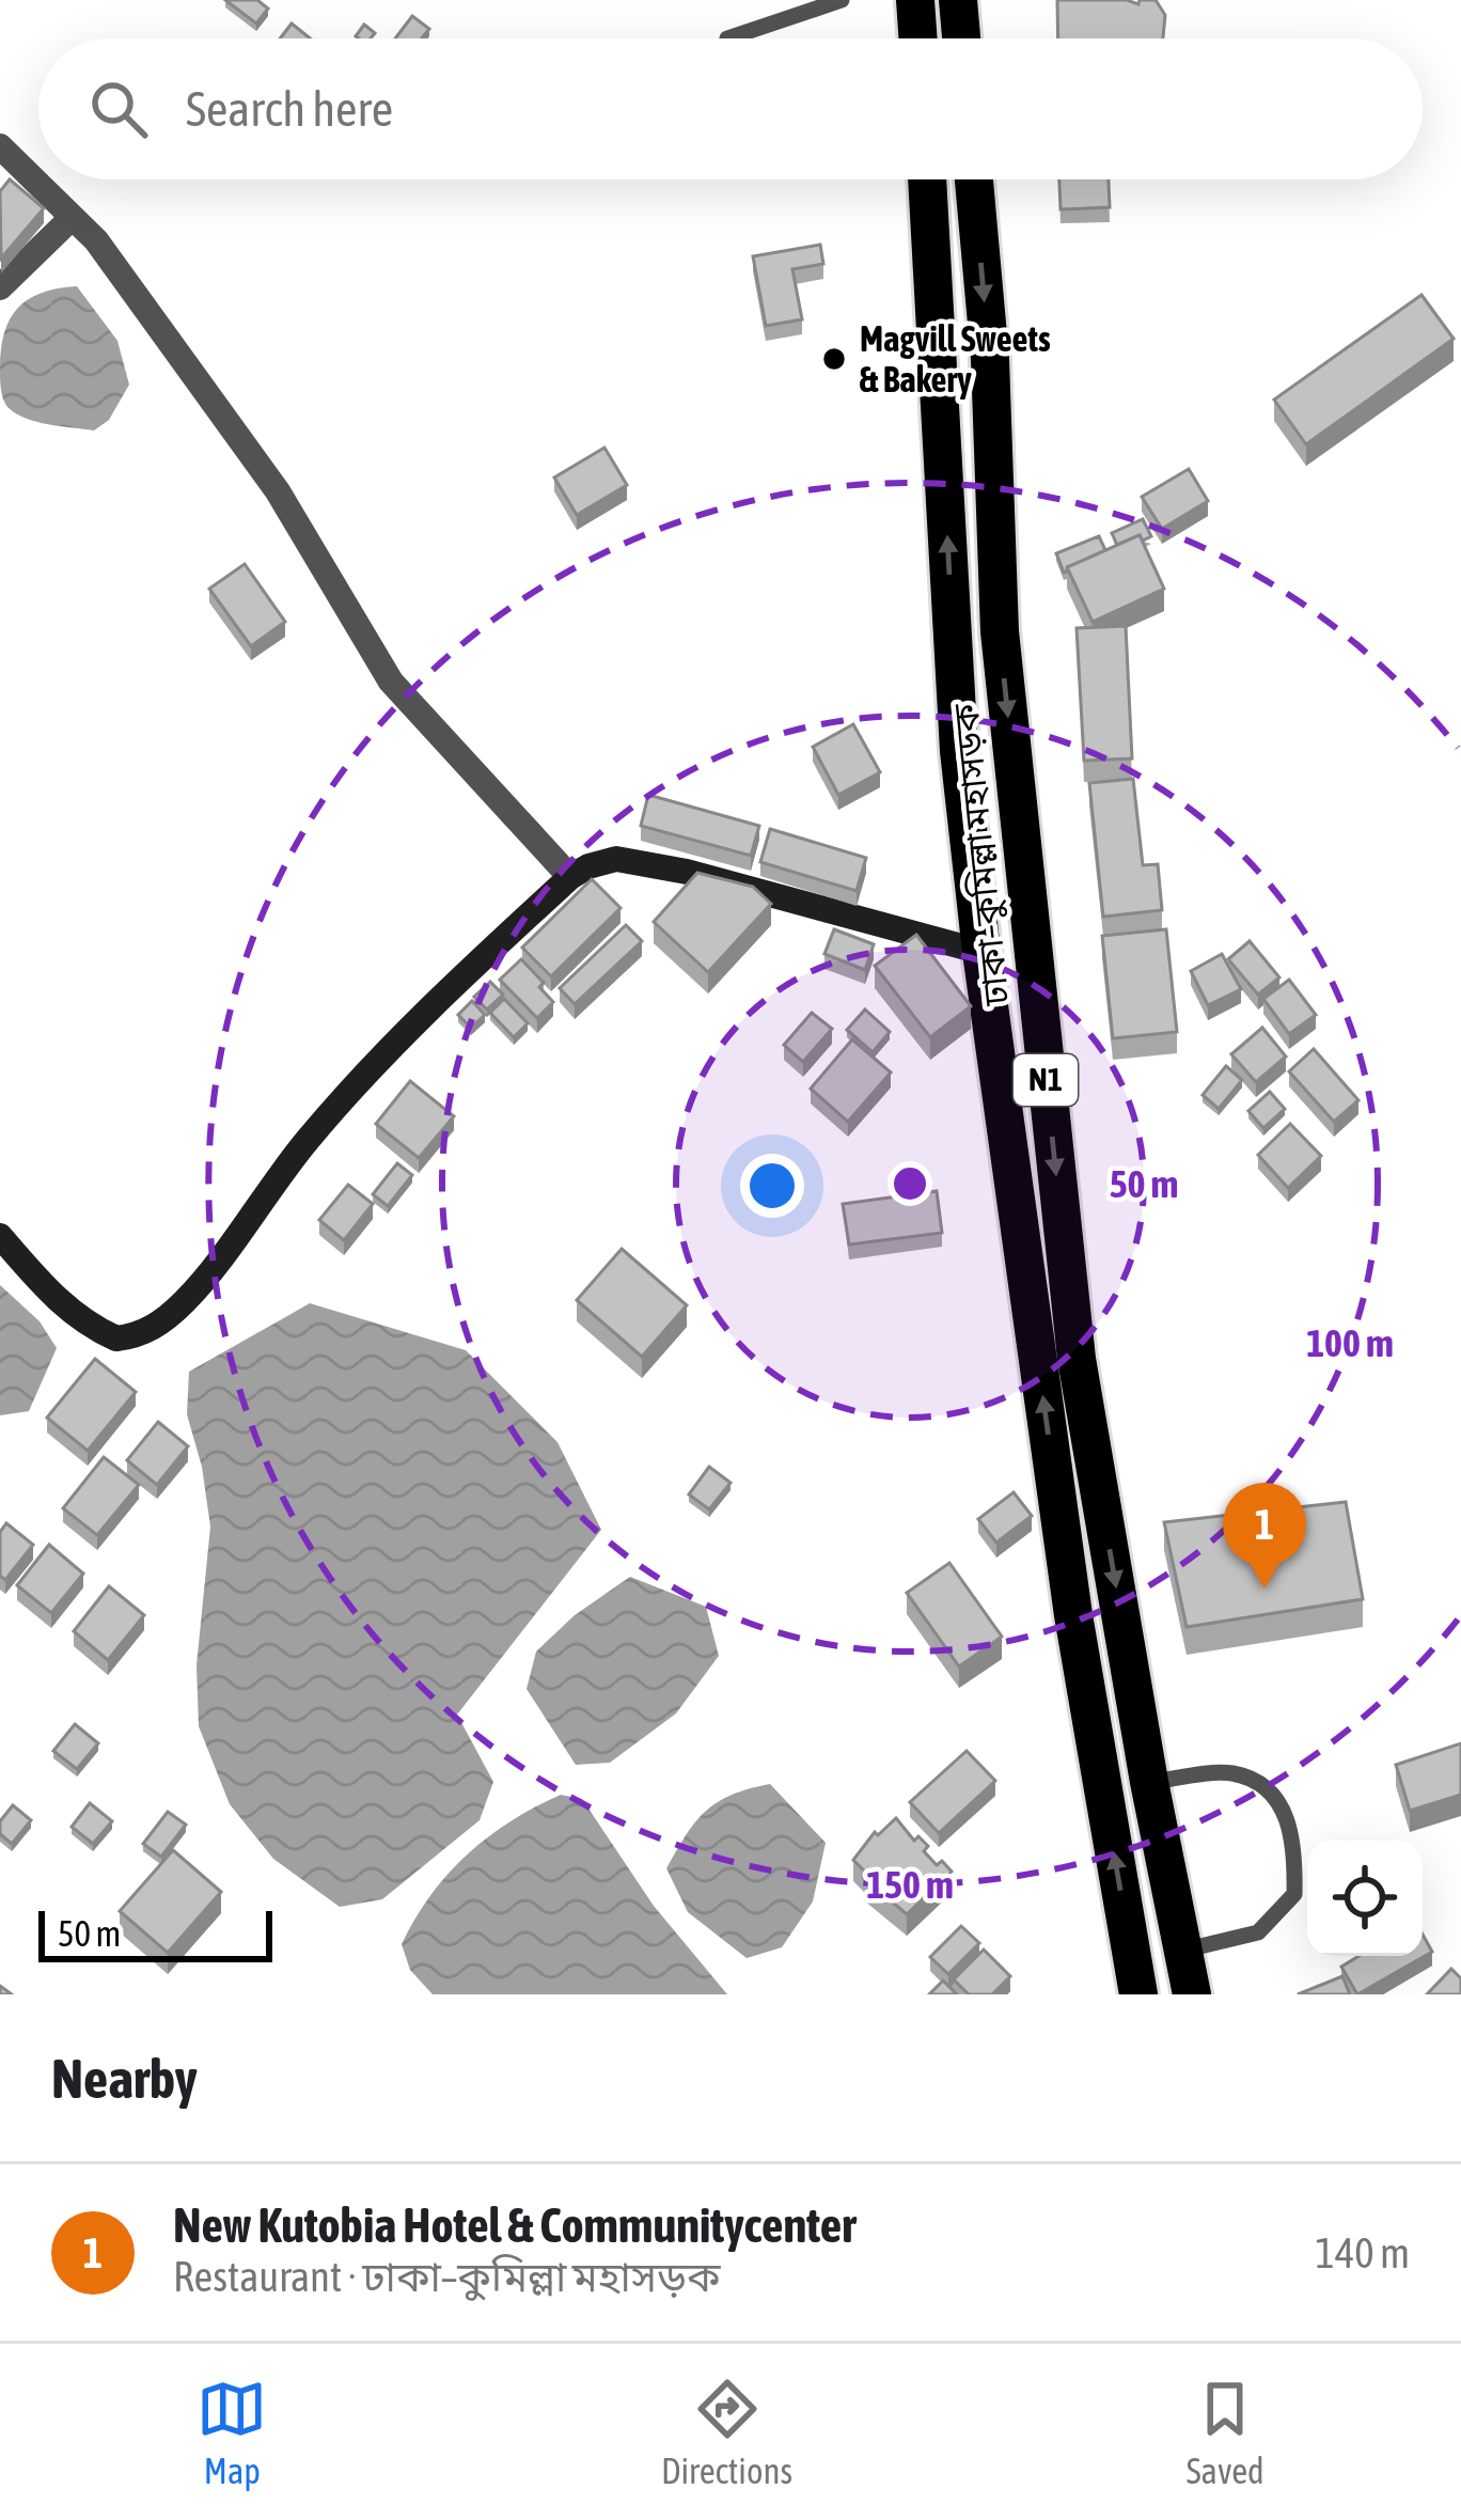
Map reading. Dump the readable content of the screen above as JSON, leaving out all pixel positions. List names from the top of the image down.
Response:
{
  "streets": {
    "highway": ["ঢাকা–কুমিল্লা মহাসড়ক", "N1"]
  },
  "places": ["Magvill Sweets & Bakery"],
  "scale_bar": "50 m",
  "page": {
    "search": "Search here",
    "pins": "1",
    "scale": "50 m",
    "heading": "Nearby",
    "list": [
      {
        "mark": "1",
        "name": "New Kutobia Hotel & Communitycenter",
        "note": "Restaurant · ঢাকা–কুমিল্লা মহাসড়ক",
        "value": "140 m"
      }
    ],
    "nav": ["Map", "Directions", "Saved"]
  },
  "rings": ["50 m", "100 m", "150 m"]
}
